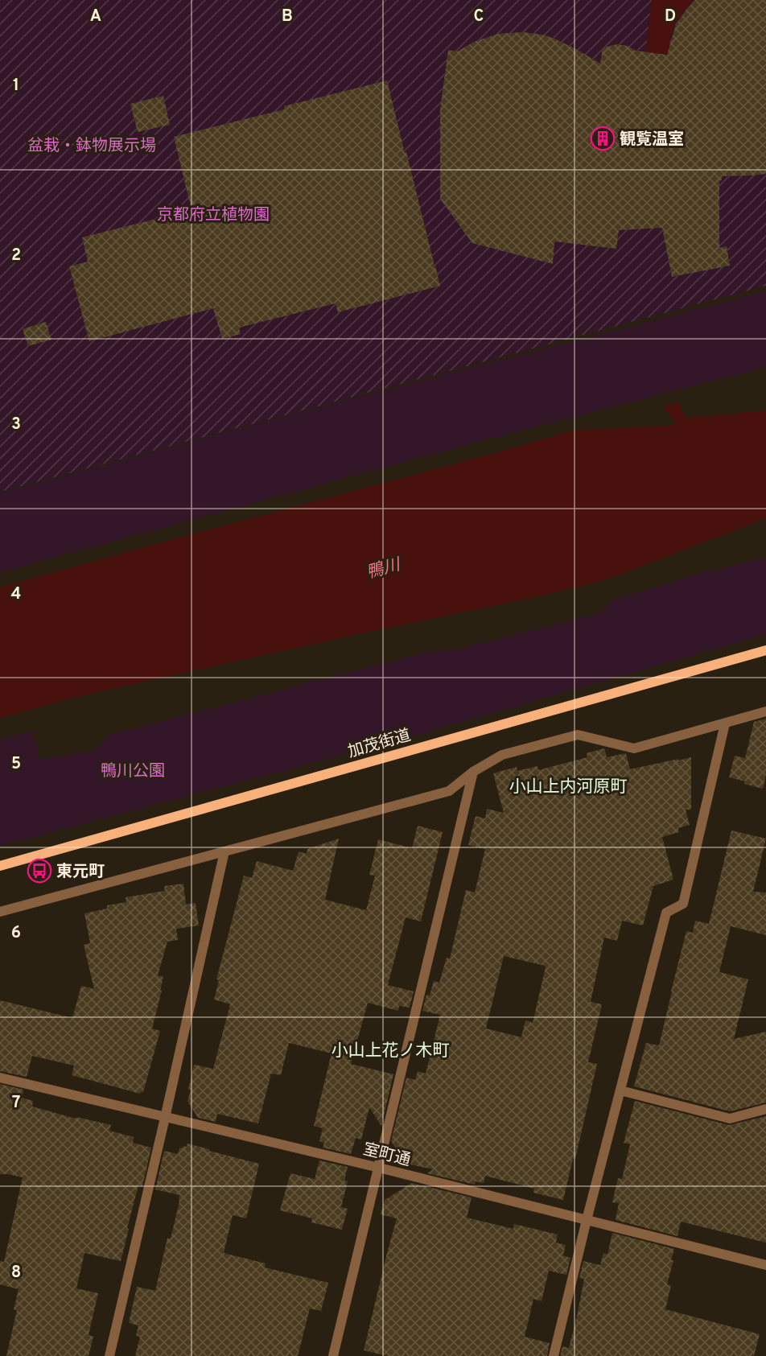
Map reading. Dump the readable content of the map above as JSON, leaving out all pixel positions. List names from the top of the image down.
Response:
{
  "streets": {
    "street": ["加茂街道", "室町通"]
  },
  "districts": ["小山上内河原町", "小山上花ノ木町"],
  "water": ["鴨川"],
  "parks": ["盆栽・鉢物展示場", "京都府立植物園", "鴨川公園"],
  "places": {
    "building": ["観覧温室"],
    "bus stop": ["東元町"]
  },
  "grid": {
    "columns": [
      "A",
      "B",
      "C",
      "D"
    ],
    "rows": [
      "1",
      "2",
      "3",
      "4",
      "5",
      "6",
      "7",
      "8"
    ]
  }
}
